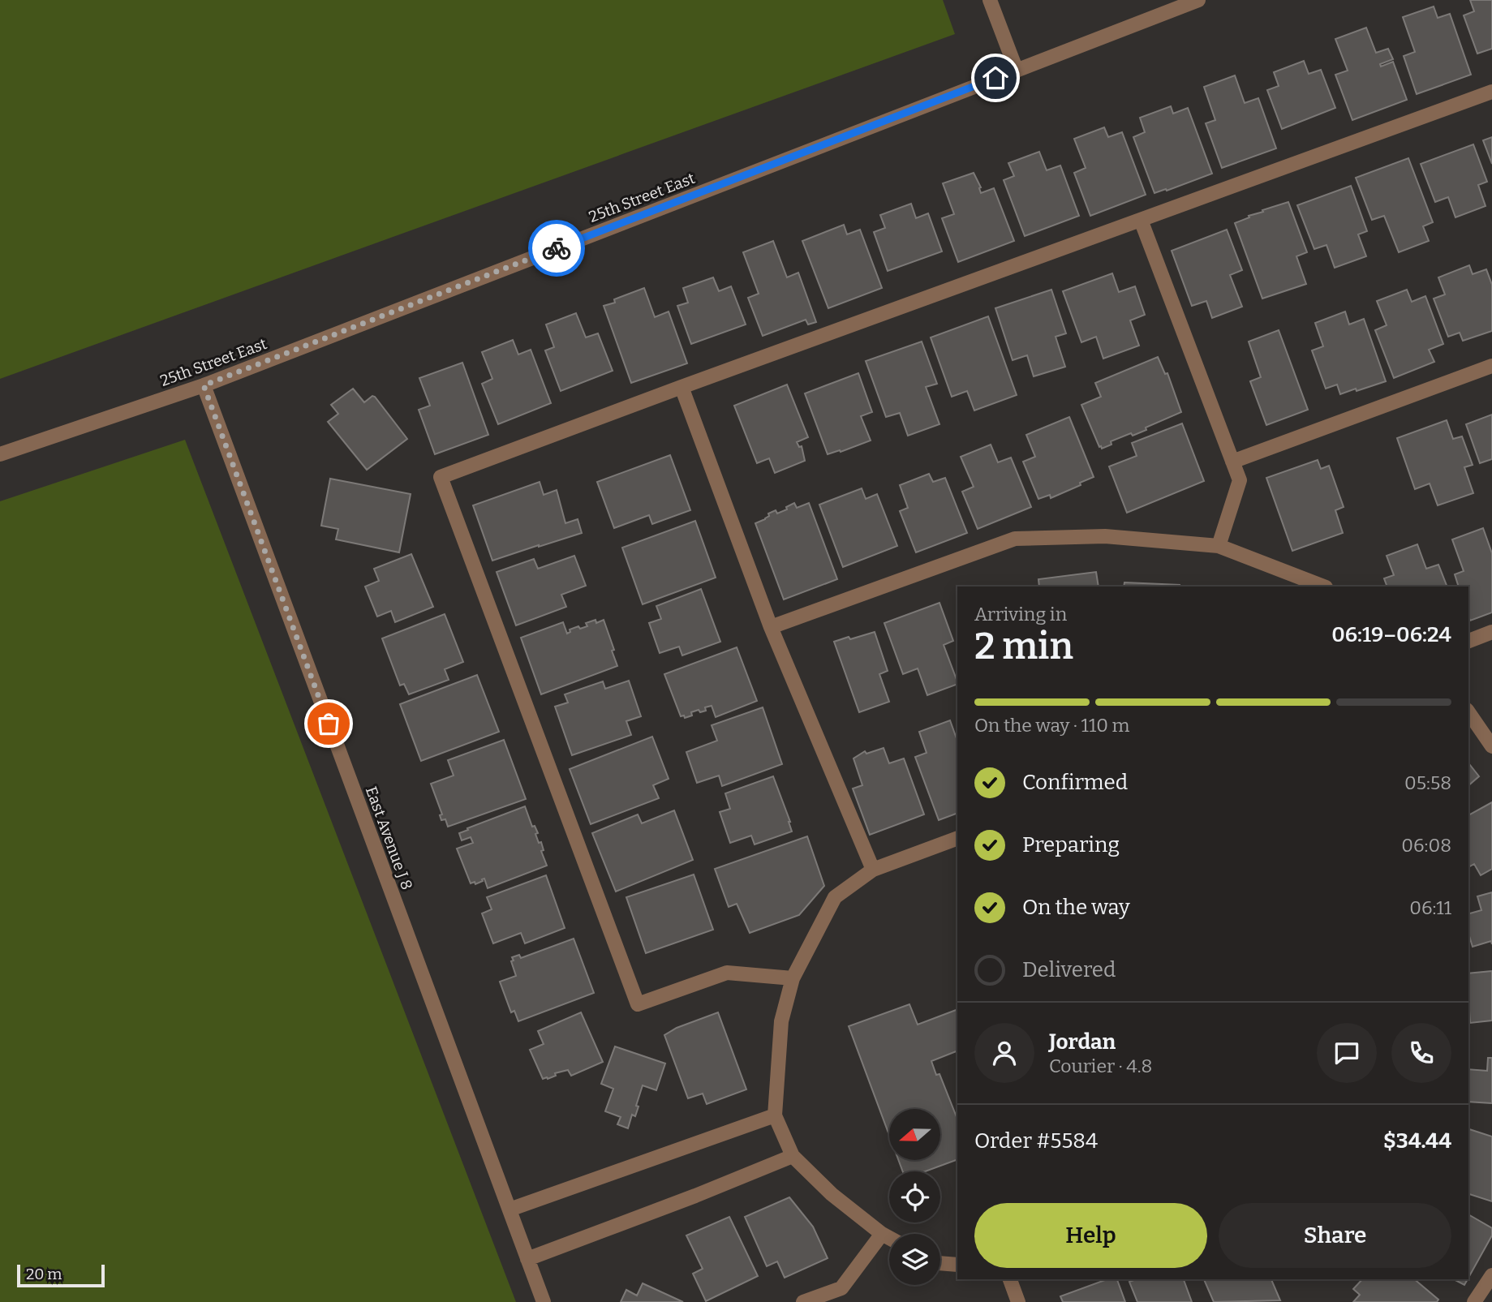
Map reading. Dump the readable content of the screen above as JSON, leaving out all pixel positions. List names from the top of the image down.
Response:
{
  "streets": {
    "street": ["25th Street East", "East Avenue J 8"]
  },
  "crossings": [
    ["25th Street East", "East Avenue J 8"]
  ],
  "scale_bar": "20 m",
  "north": "left",
  "page": {
    "heading": ["2 min", "Arriving in", "06:19–06:24"],
    "panel": [
      "Jordan",
      "Courier · 4.8",
      "Order #5584",
      "$34.44"
    ],
    "bar": "On the way · 110 m",
    "list": [
      ["Confirmed", "05:58"],
      ["Preparing", "06:08"],
      ["On the way", "06:11"],
      "Delivered"
    ],
    "buttons": ["Help", "Share"],
    "scale": "20 m"
  }
}
